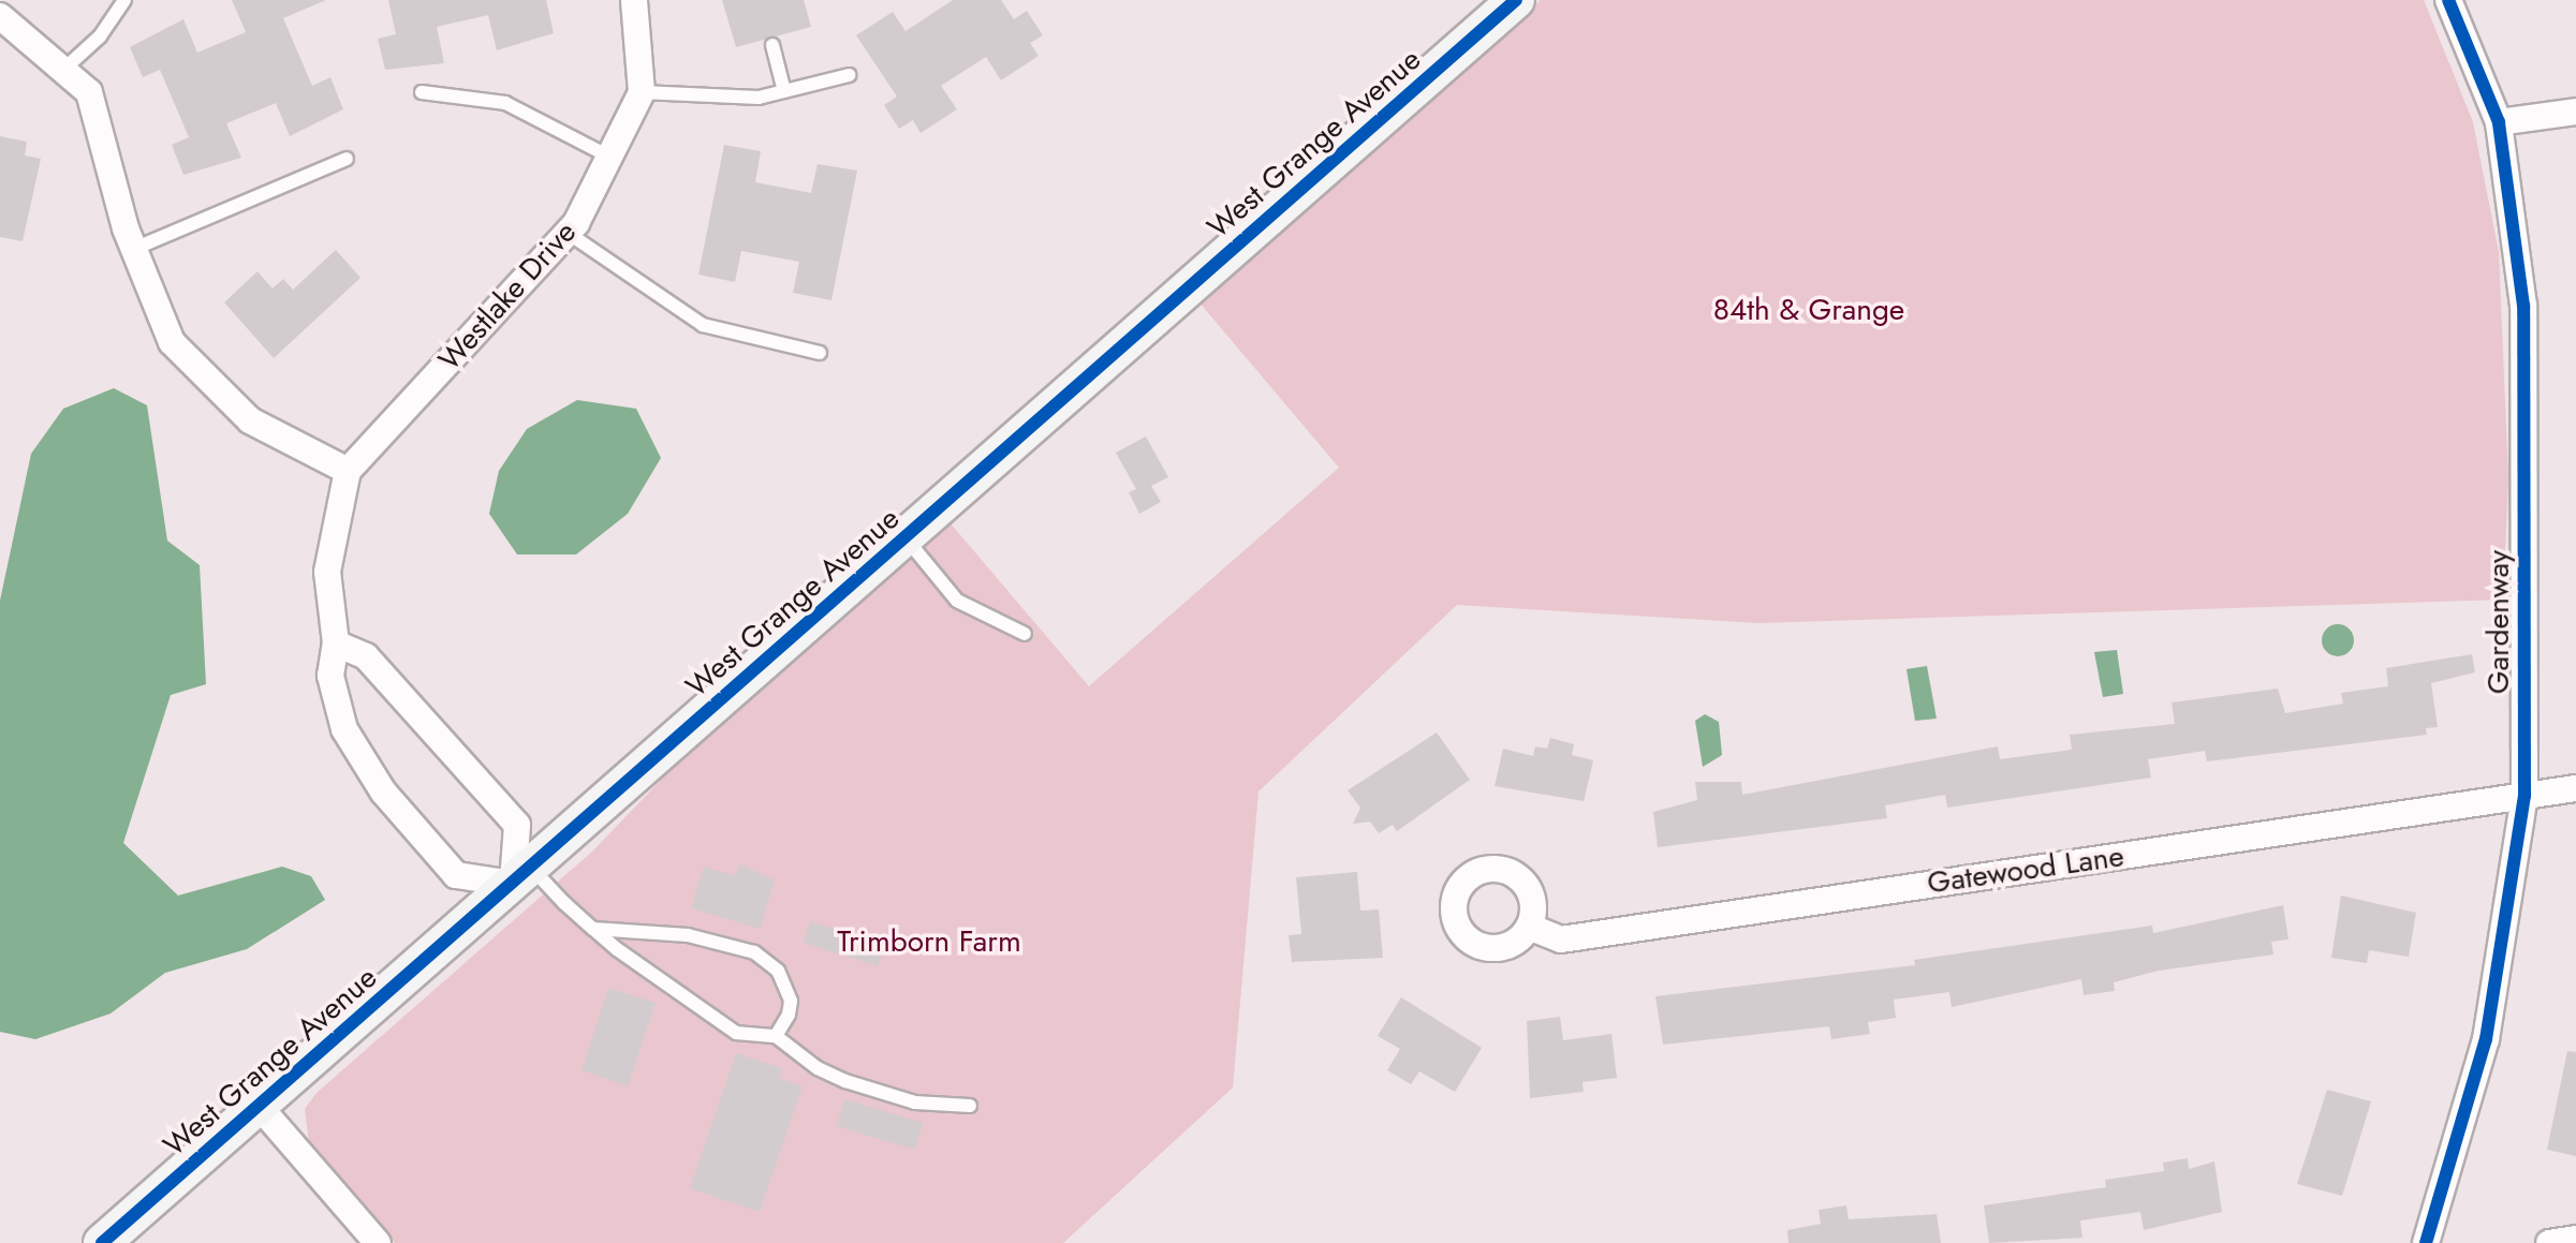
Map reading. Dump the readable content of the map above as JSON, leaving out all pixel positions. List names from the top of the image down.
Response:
{
  "streets": {
    "street": [
      "West Grange Avenue",
      "Westlake Drive",
      "Gardenway",
      "Gatewood Lane"
    ]
  },
  "crossings": [
    ["Gardenway", "Gatewood Lane"]
  ],
  "parks": ["84th & Grange", "Trimborn Farm"]
}
